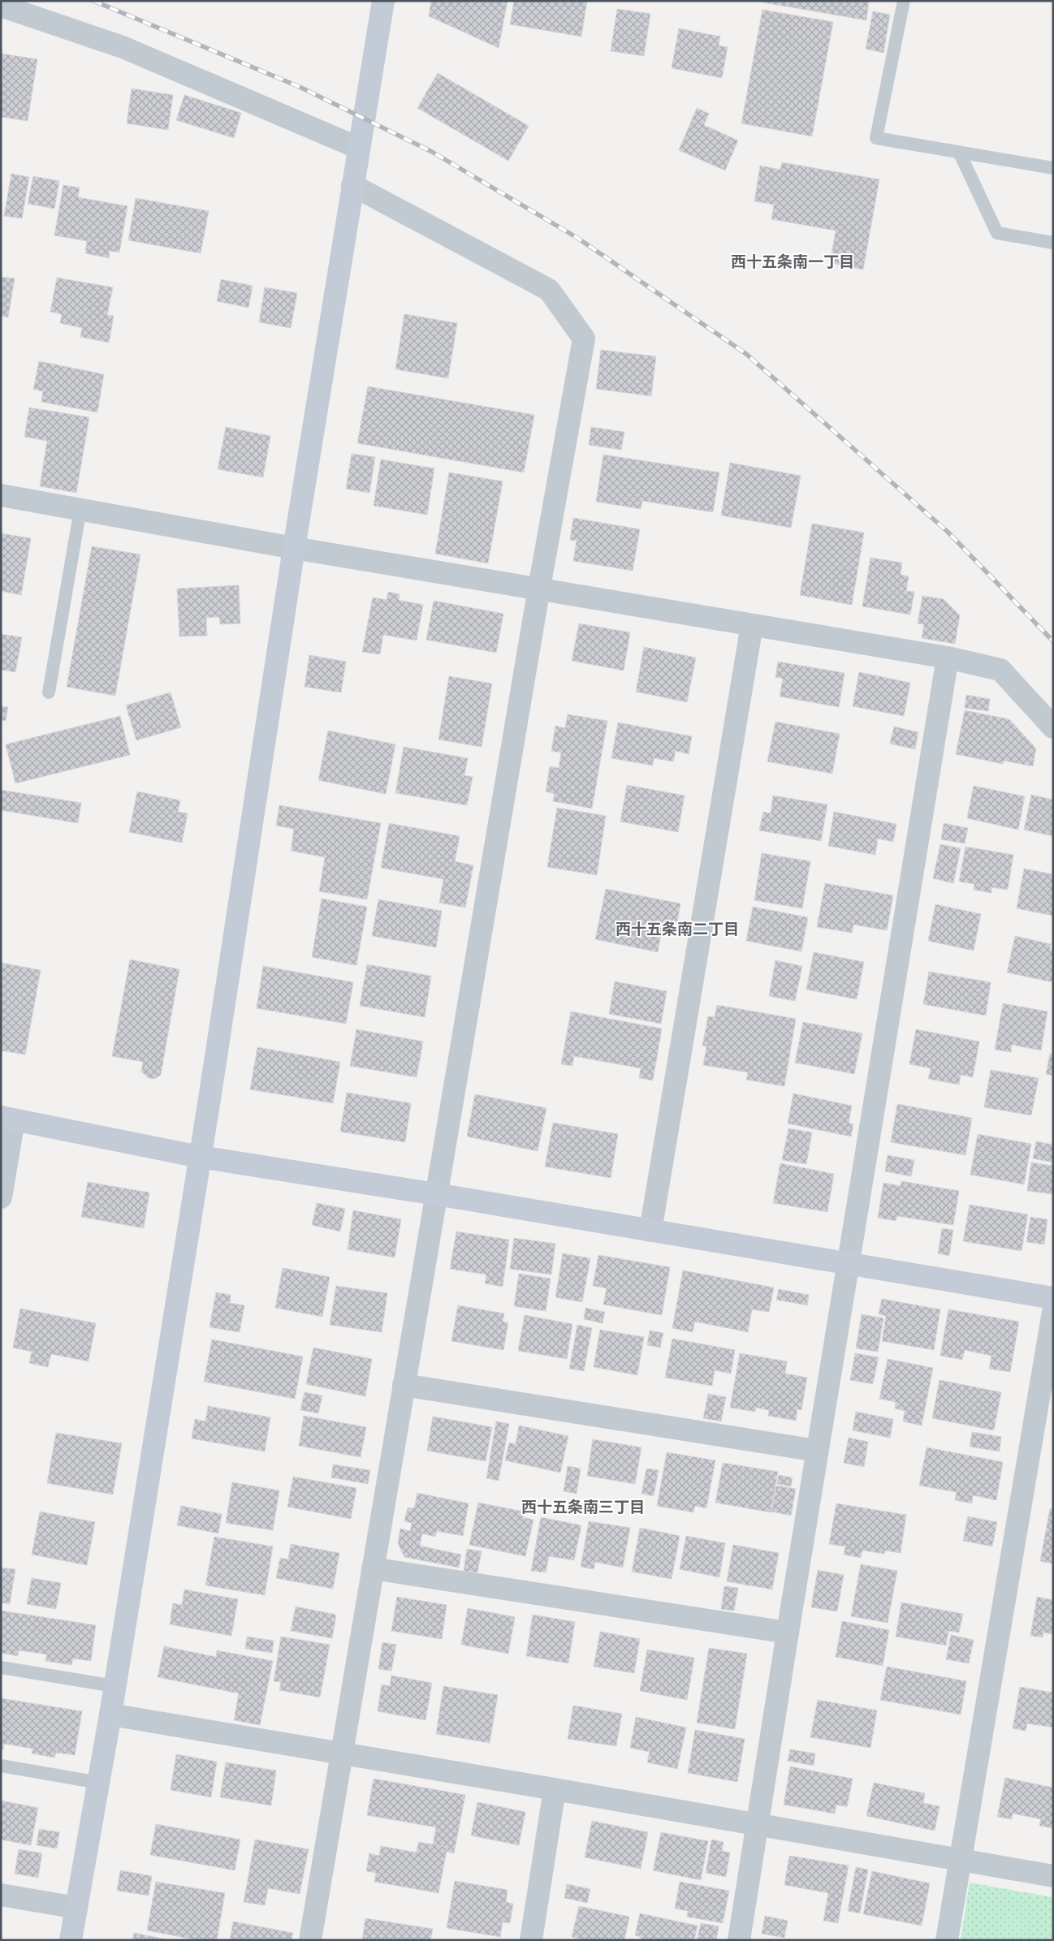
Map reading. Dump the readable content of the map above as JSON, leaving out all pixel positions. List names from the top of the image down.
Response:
{
  "districts": ["西十五条南一丁目", "西十五条南二丁目", "西十五条南三丁目"]
}
